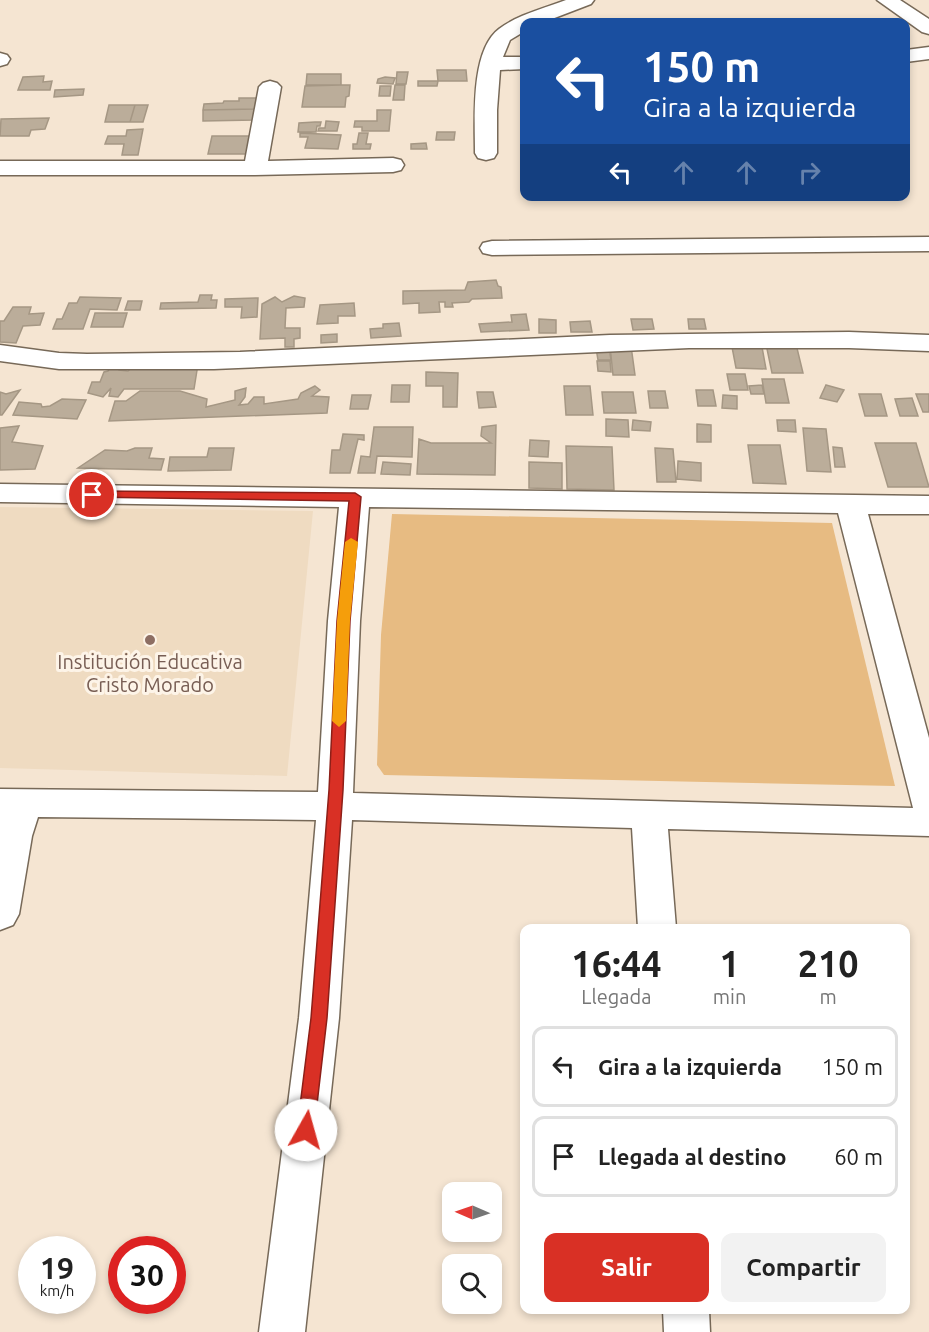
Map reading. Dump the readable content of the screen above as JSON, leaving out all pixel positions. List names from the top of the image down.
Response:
{
  "places": ["Institución Educativa Cristo Morado"],
  "north": "left",
  "page": {
    "turn": ["150 m", "Gira a la izquierda"],
    "eta": [
      "16:44",
      "Llegada",
      "1",
      "min",
      "210",
      "m"
    ],
    "list": [
      {
        "name": "Gira a la izquierda",
        "value": "150 m"
      },
      {
        "name": "Llegada al destino",
        "value": "60 m"
      }
    ],
    "buttons": ["Salir", "Compartir"],
    "speed": "19 km/h",
    "limit": "30"
  }
}
